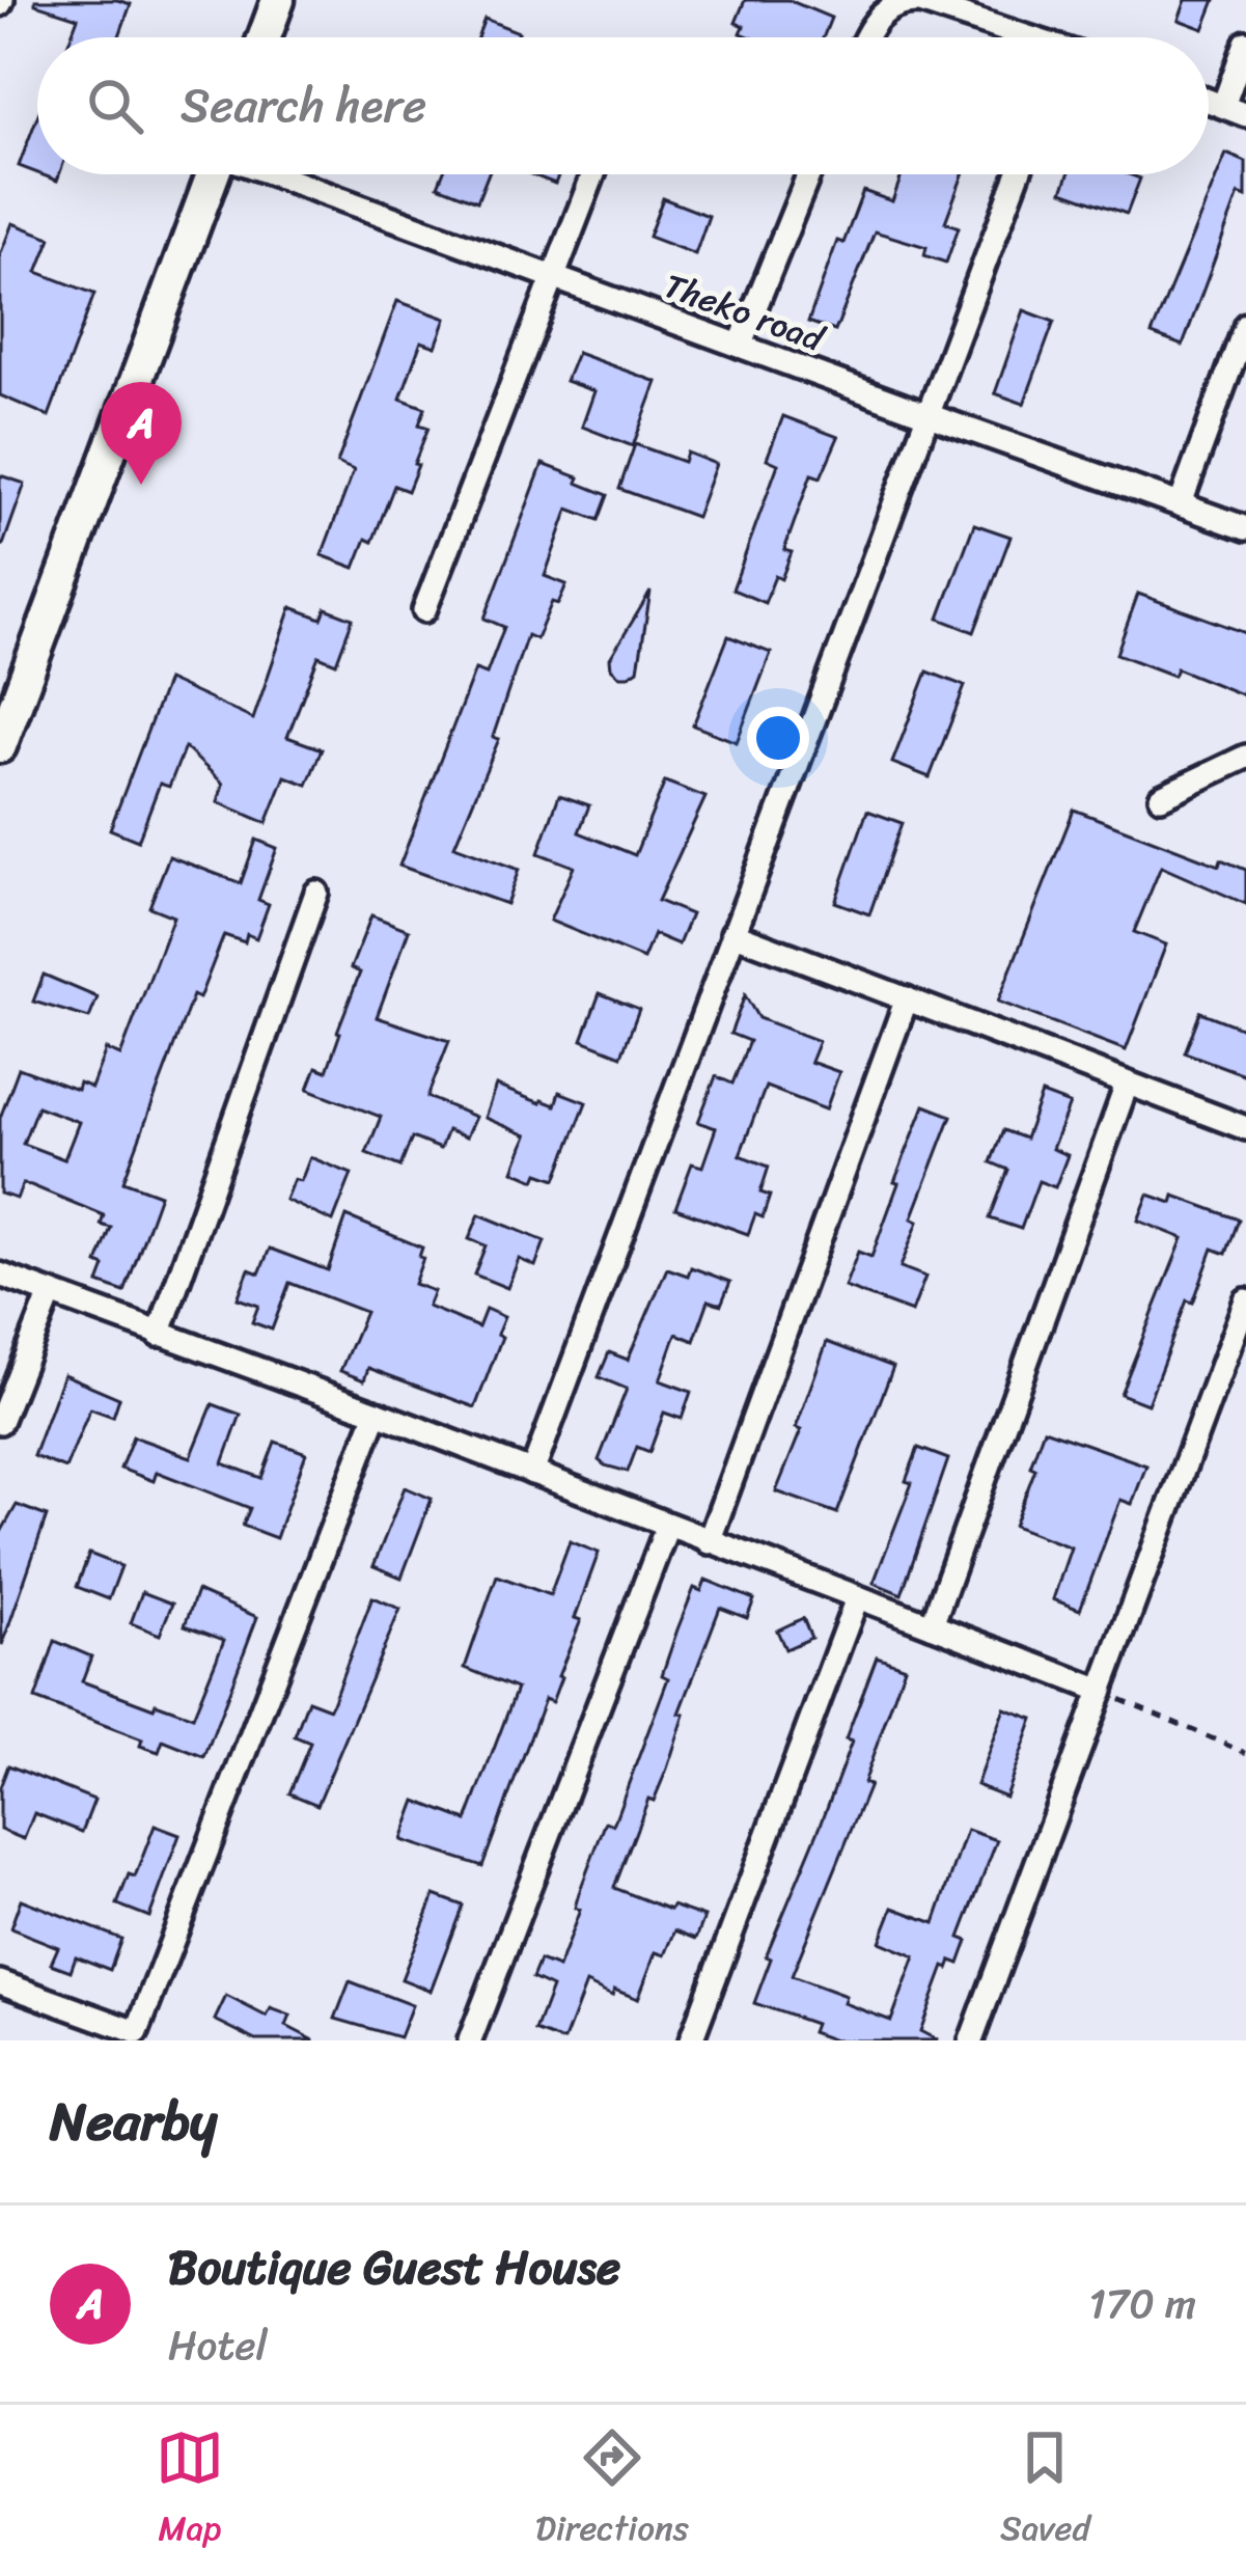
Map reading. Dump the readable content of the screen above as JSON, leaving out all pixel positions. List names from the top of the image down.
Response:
{
  "streets": {
    "street": ["Theko road"]
  },
  "page": {
    "search": "Search here",
    "pins": "A",
    "heading": "Nearby",
    "list": [
      {
        "mark": "A",
        "name": "Boutique Guest House",
        "note": "Hotel",
        "value": "170 m"
      }
    ],
    "nav": ["Map", "Directions", "Saved"]
  }
}
